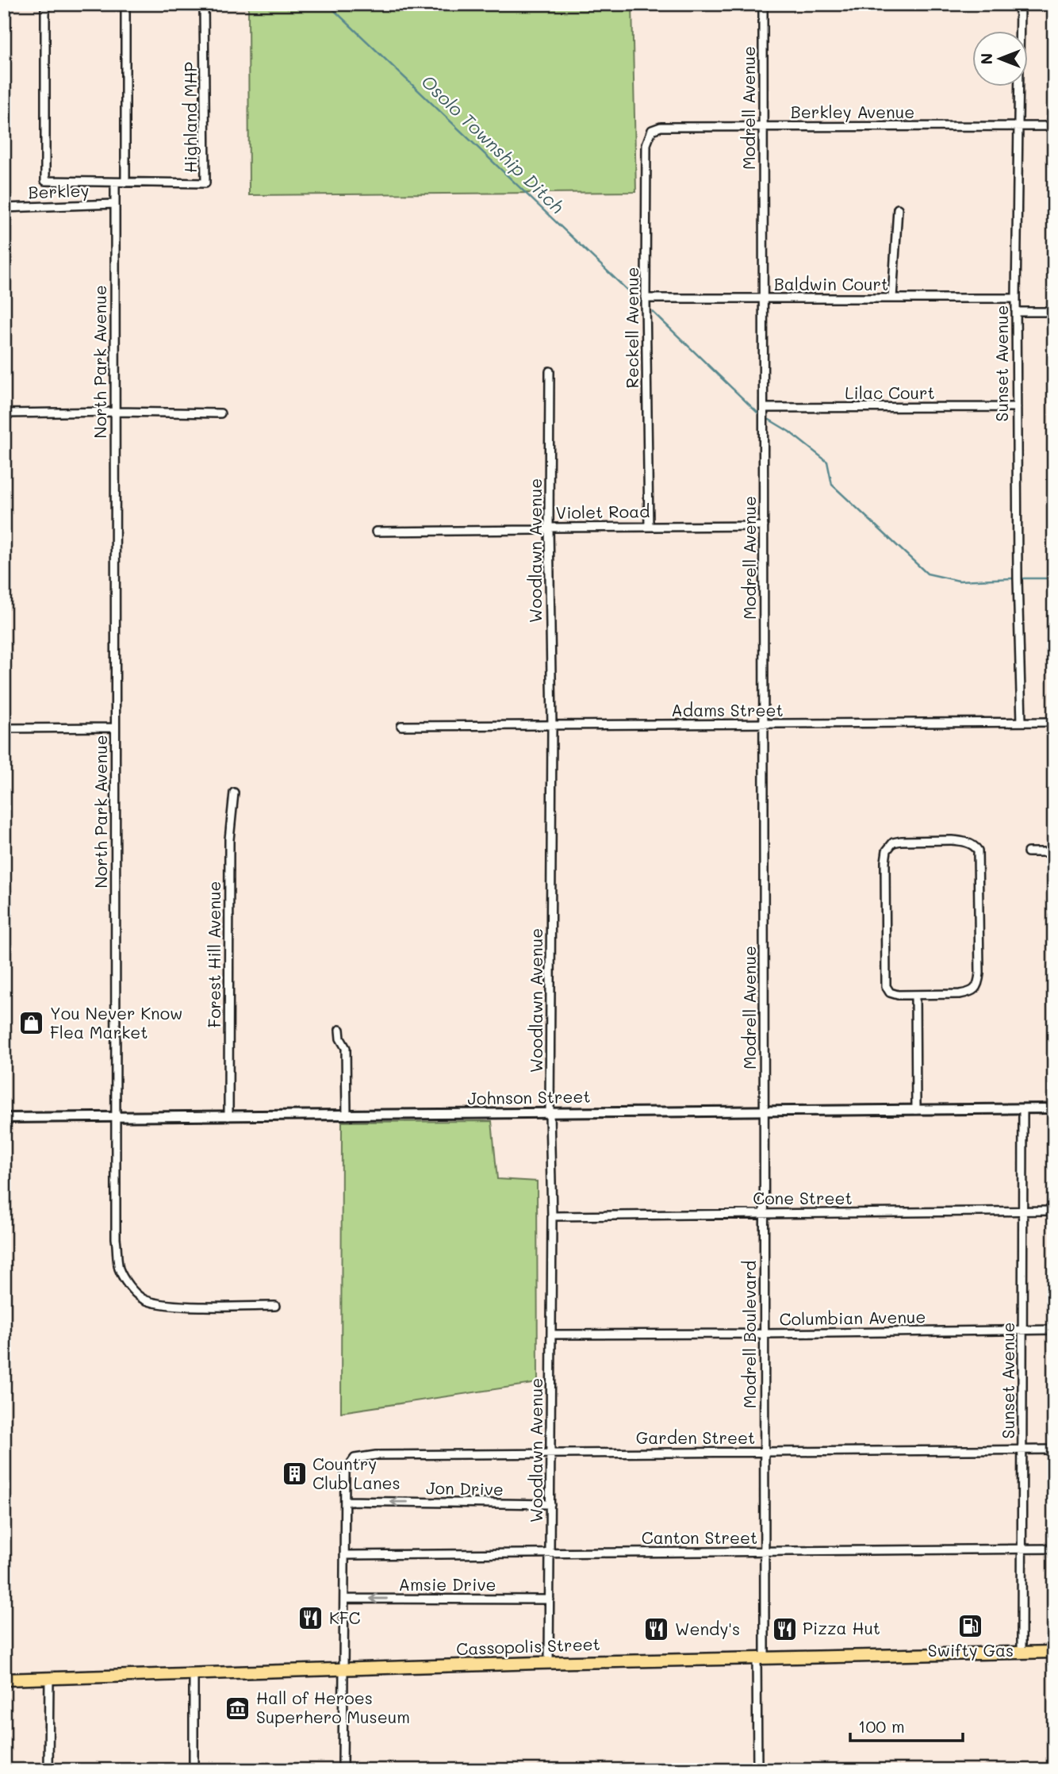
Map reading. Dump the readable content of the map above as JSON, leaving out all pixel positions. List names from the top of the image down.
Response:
{
  "streets": {
    "main road": ["Cassopolis Street"],
    "street": [
      "Modrell Avenue",
      "Berkley Avenue",
      "Highland MHP",
      "Berkley",
      "Baldwin Court",
      "Reckell Avenue",
      "North Park Avenue",
      "Sunset Avenue",
      "Lilac Court",
      "Violet Road",
      "Woodlawn Avenue",
      "Adams Street",
      "Forest Hill Avenue",
      "Johnson Street",
      "Cone Street",
      "Columbian Avenue",
      "Modrell Boulevard",
      "Garden Street",
      "Jon Drive",
      "Canton Street",
      "Amsie Drive"
    ]
  },
  "crossings": [
    ["Modrell Avenue", "Berkley Avenue"],
    ["Modrell Avenue", "Baldwin Court"],
    ["Modrell Avenue", "Lilac Court"],
    ["Modrell Avenue", "Violet Road"],
    ["Modrell Avenue", "Adams Street"],
    ["Modrell Avenue", "Johnson Street"],
    ["Modrell Avenue", "Modrell Boulevard"],
    ["Berkley Avenue", "Reckell Avenue"],
    ["Berkley Avenue", "Sunset Avenue"],
    ["Highland MHP", "North Park Avenue"],
    ["Berkley", "North Park Avenue"],
    ["Baldwin Court", "Reckell Avenue"],
    ["Baldwin Court", "Sunset Avenue"],
    ["Reckell Avenue", "Violet Road"],
    ["North Park Avenue", "Johnson Street"],
    ["Sunset Avenue", "Lilac Court"],
    ["Sunset Avenue", "Adams Street"],
    ["Sunset Avenue", "Johnson Street"],
    ["Sunset Avenue", "Cone Street"],
    ["Sunset Avenue", "Columbian Avenue"],
    ["Sunset Avenue", "Garden Street"],
    ["Sunset Avenue", "Canton Street"],
    ["Sunset Avenue", "Cassopolis Street"],
    ["Violet Road", "Woodlawn Avenue"],
    ["Woodlawn Avenue", "Adams Street"],
    ["Woodlawn Avenue", "Johnson Street"],
    ["Woodlawn Avenue", "Cone Street"],
    ["Woodlawn Avenue", "Columbian Avenue"],
    ["Woodlawn Avenue", "Garden Street"],
    ["Woodlawn Avenue", "Jon Drive"],
    ["Woodlawn Avenue", "Canton Street"],
    ["Woodlawn Avenue", "Amsie Drive"],
    ["Woodlawn Avenue", "Cassopolis Street"],
    ["Forest Hill Avenue", "Johnson Street"],
    ["Johnson Street", "Modrell Boulevard"],
    ["Cone Street", "Modrell Boulevard"],
    ["Columbian Avenue", "Modrell Boulevard"],
    ["Modrell Boulevard", "Garden Street"],
    ["Modrell Boulevard", "Canton Street"],
    ["Modrell Boulevard", "Cassopolis Street"],
    ["Garden Street", "Jon Drive"]
  ],
  "one_way": ["Jon Drive", "Amsie Drive"],
  "water": ["Osolo Township Ditch"],
  "places": {
    "shop": ["You Never Know Flea Market"],
    "building": ["Country Club Lanes"],
    "restaurant": ["KFC", "Pizza Hut", "Wendy's"],
    "fuel station": ["Swifty Gas"],
    "museum": ["Hall of Heroes Superhero Museum"]
  },
  "scale_bar": "100 m",
  "north": "left"
}
